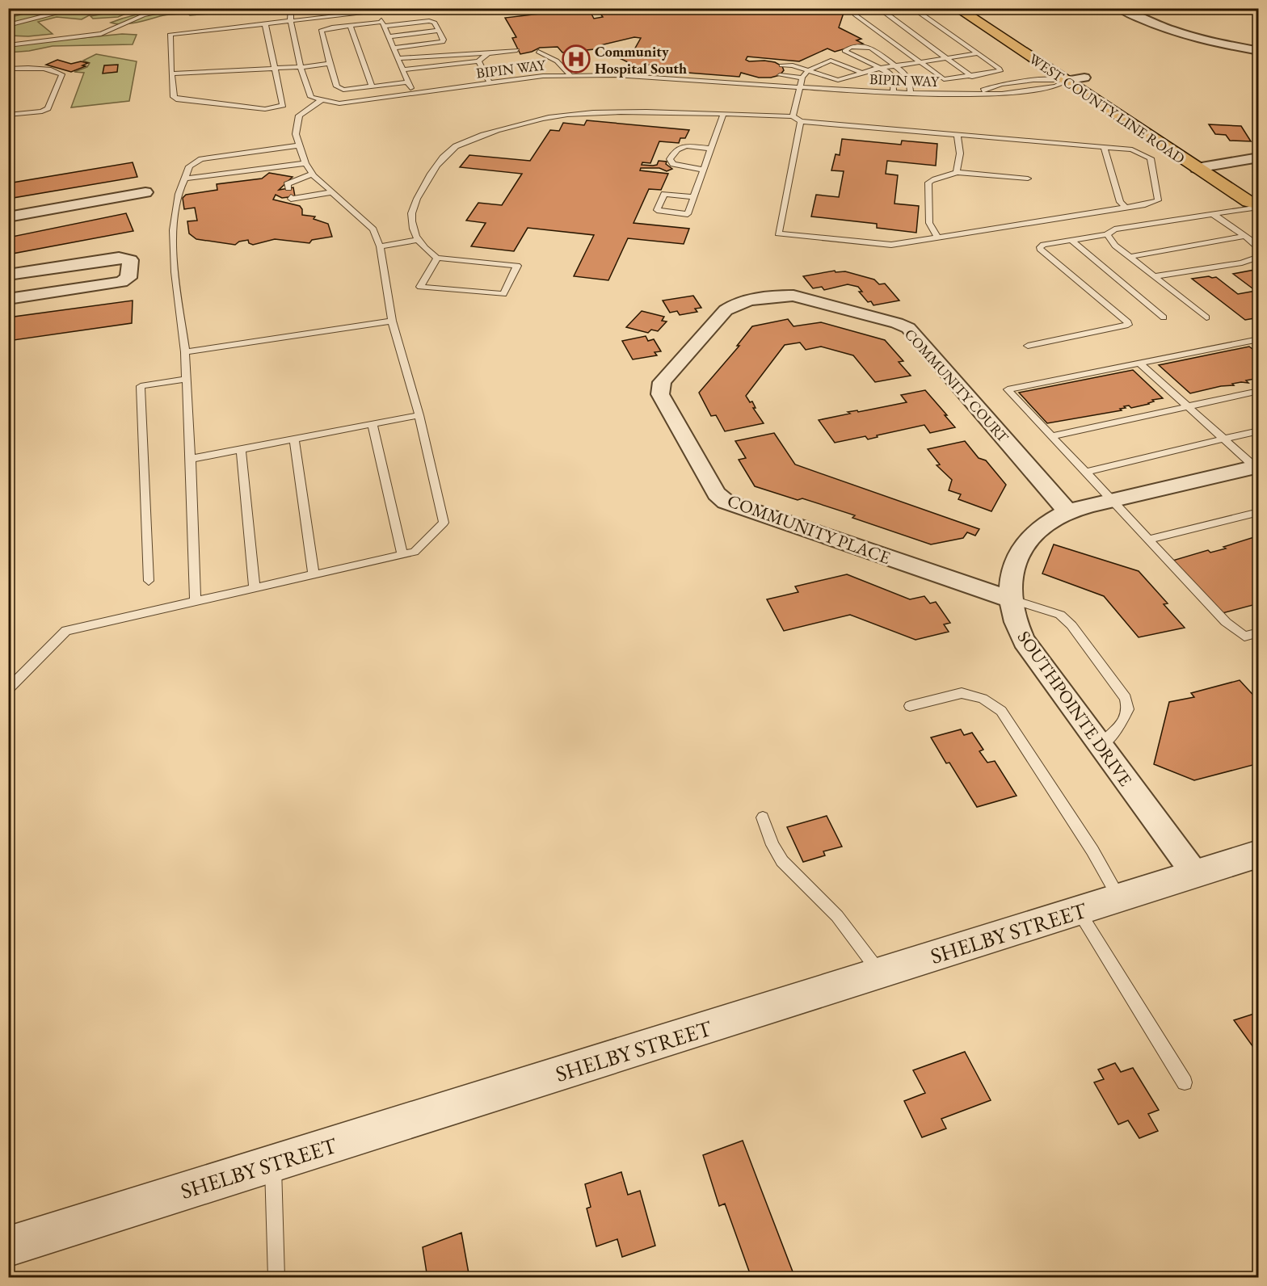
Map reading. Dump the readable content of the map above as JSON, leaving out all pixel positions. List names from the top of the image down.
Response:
{
  "streets": {
    "main road": ["WEST COUNTY LINE ROAD"],
    "street": [
      "COMMUNITY COURT",
      "COMMUNITY PLACE",
      "SOUTHPOINTE DRIVE",
      "SHELBY STREET"
    ],
    "lane": ["BIPIN WAY"]
  },
  "crossings": [
    ["BIPIN WAY", "WEST COUNTY LINE ROAD"],
    ["COMMUNITY COURT", "COMMUNITY PLACE"],
    ["COMMUNITY COURT", "SOUTHPOINTE DRIVE"],
    ["COMMUNITY PLACE", "SOUTHPOINTE DRIVE"],
    ["SOUTHPOINTE DRIVE", "SHELBY STREET"]
  ],
  "places": {
    "hospital": ["Community Hospital South"]
  }
}
